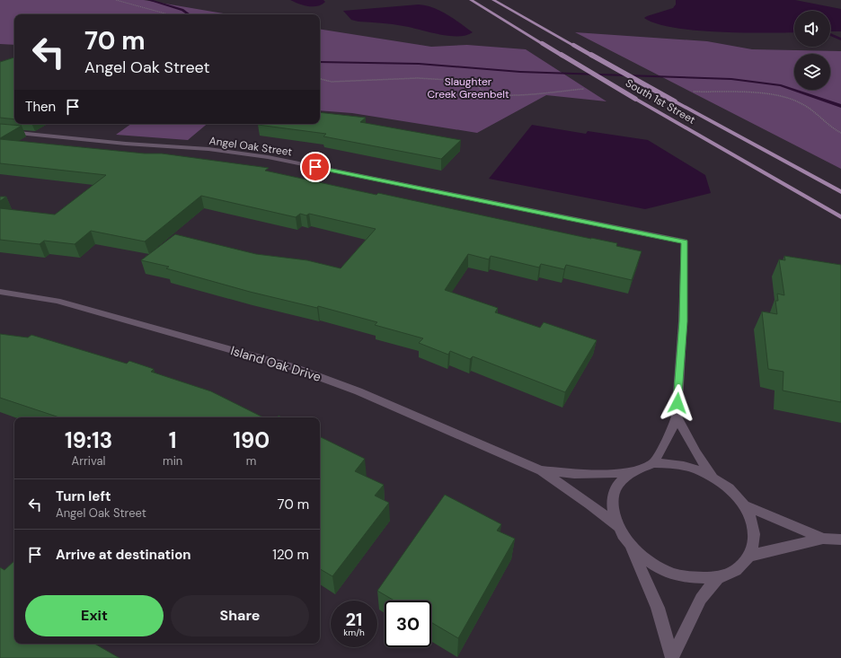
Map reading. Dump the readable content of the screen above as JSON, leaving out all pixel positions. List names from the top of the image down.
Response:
{
  "streets": {
    "main road": ["South 1st Street"],
    "street": ["Angel Oak Street", "Island Oak Drive"]
  },
  "parks": ["Slaughter Creek Greenbelt"],
  "page": {
    "turn": ["70 m", "Angel Oak Street"],
    "then": "Then",
    "eta": [
      "19:13",
      "Arrival",
      "1",
      "min",
      "190",
      "m"
    ],
    "list": [
      {
        "name": "Turn left",
        "note": "Angel Oak Street",
        "value": "70 m"
      },
      {
        "name": "Arrive at destination",
        "value": "120 m"
      }
    ],
    "buttons": ["Exit", "Share"],
    "speed": "21 km/h",
    "limit": "30"
  }
}
